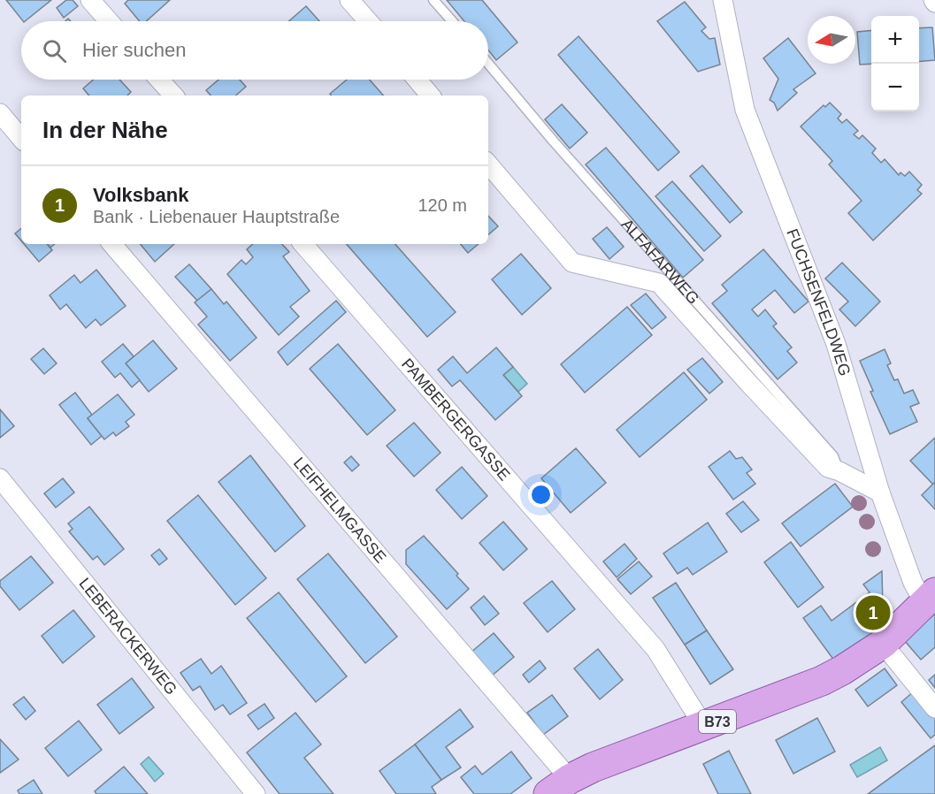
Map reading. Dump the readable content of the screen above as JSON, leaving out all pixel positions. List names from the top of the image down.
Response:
{
  "streets": {
    "main road": ["B73"],
    "street": [
      "ALFAFARWEG",
      "FUCHSENFELDWEG",
      "PAMBERGERGASSE",
      "LEIFHELMGASSE",
      "LEBERACKERWEG"
    ]
  },
  "crossings": [
    ["ALFAFARWEG", "FUCHSENFELDWEG"],
    ["FUCHSENFELDWEG", "B73"],
    ["PAMBERGERGASSE", "B73"],
    ["LEIFHELMGASSE", "B73"]
  ],
  "north": "left",
  "page": {
    "map_buttons": ["+", "−"],
    "search": "Hier suchen",
    "heading": "In der Nähe",
    "list": [
      {
        "mark": "1",
        "name": "Volksbank",
        "note": "Bank · Liebenauer Hauptstraße",
        "value": "120 m"
      }
    ],
    "pins": "1"
  }
}
